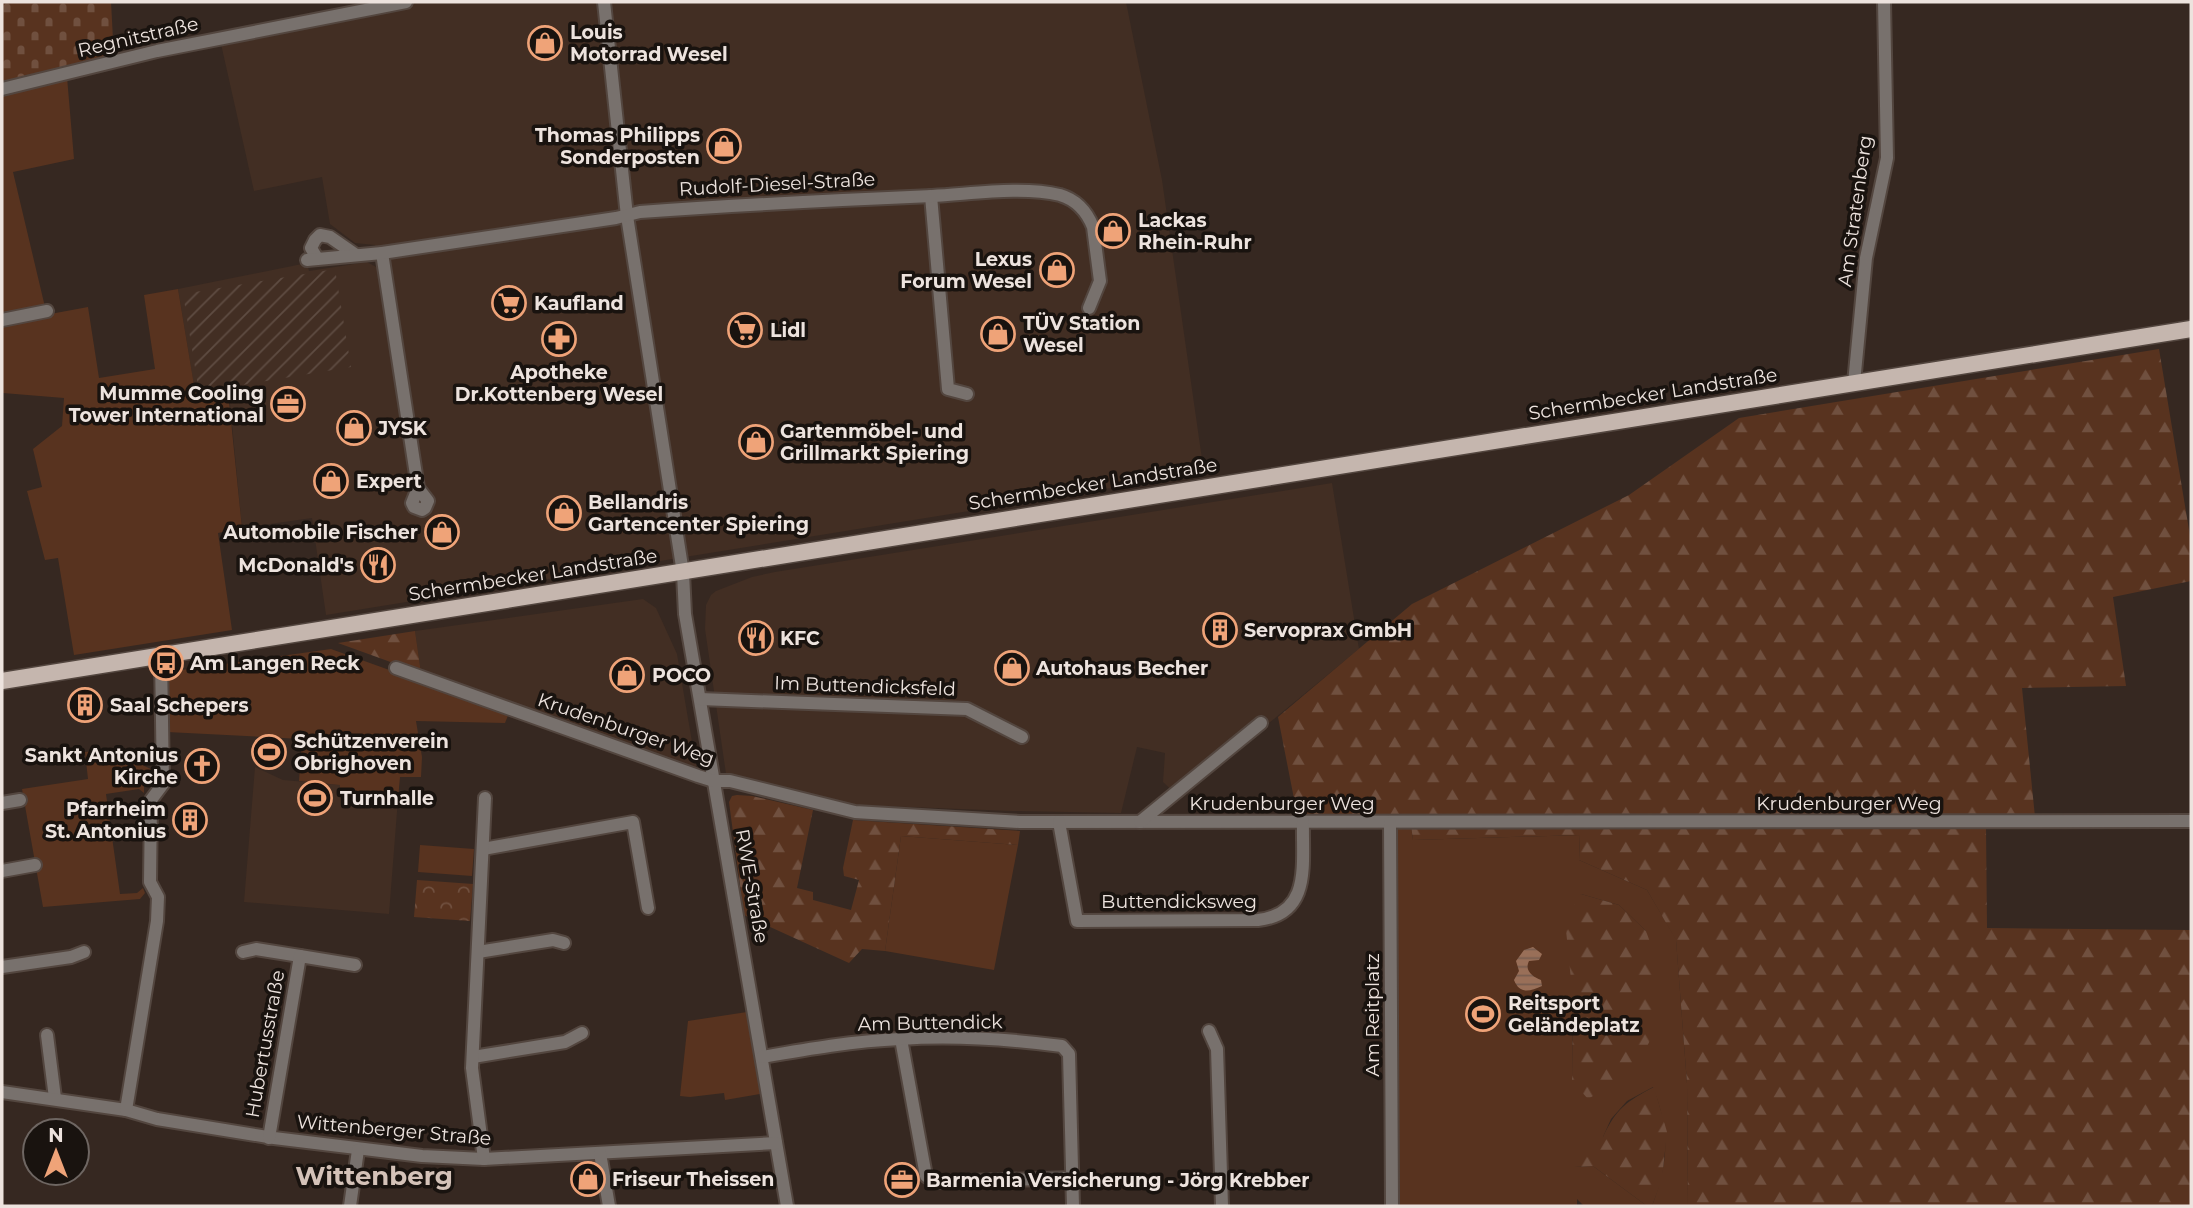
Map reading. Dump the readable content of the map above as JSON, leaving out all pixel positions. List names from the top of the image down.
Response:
{
  "streets": {
    "main road": ["Schermbecker Landstraße"],
    "street": [
      "Regnitstraße",
      "Rudolf-Diesel-Straße",
      "Am Stratenberg",
      "Im Buttendicksfeld",
      "Krudenburger Weg",
      "RWE-Straße",
      "Buttendicksweg",
      "Am Reitplatz",
      "Am Buttendick",
      "Hubertusstraße",
      "Wittenberger Straße"
    ]
  },
  "crossings": [
    ["Am Stratenberg", "Schermbecker Landstraße"],
    ["Schermbecker Landstraße", "RWE-Straße"],
    ["Im Buttendicksfeld", "RWE-Straße"],
    ["Krudenburger Weg", "RWE-Straße"],
    ["Krudenburger Weg", "Buttendicksweg"],
    ["Krudenburger Weg", "Am Reitplatz"],
    ["RWE-Straße", "Am Buttendick"],
    ["RWE-Straße", "Wittenberger Straße"],
    ["Hubertusstraße", "Wittenberger Straße"]
  ],
  "districts": ["Wittenberg"],
  "places": {
    "shop": [
      "Louis Motorrad Wesel",
      "Thomas Philipps Sonderposten",
      "Lackas Rhein-Ruhr",
      "Lexus Forum Wesel",
      "TÜV Station Wesel",
      "JYSK",
      "Gartenmöbel- und Grillmarkt Spiering",
      "Expert",
      "Bellandris Gartencenter Spiering",
      "Automobile Fischer",
      "Autohaus Becher",
      "POCO",
      "Friseur Theissen"
    ],
    "supermarket": ["Kaufland", "Lidl"],
    "pharmacy": ["Apotheke Dr.Kottenberg Wesel"],
    "office": ["Mumme Cooling Tower International", "Barmenia Versicherung - Jörg Krebber"],
    "restaurant": ["McDonald's", "KFC"],
    "building": ["Servoprax GmbH", "Saal Schepers", "Pfarrheim St. Antonius"],
    "bus stop": ["Am Langen Reck"],
    "sports": ["Schützenverein Obrighoven", "Turnhalle", "Reitsport Geländeplatz"],
    "church": ["Sankt Antonius Kirche"]
  },
  "north": "top"
}
